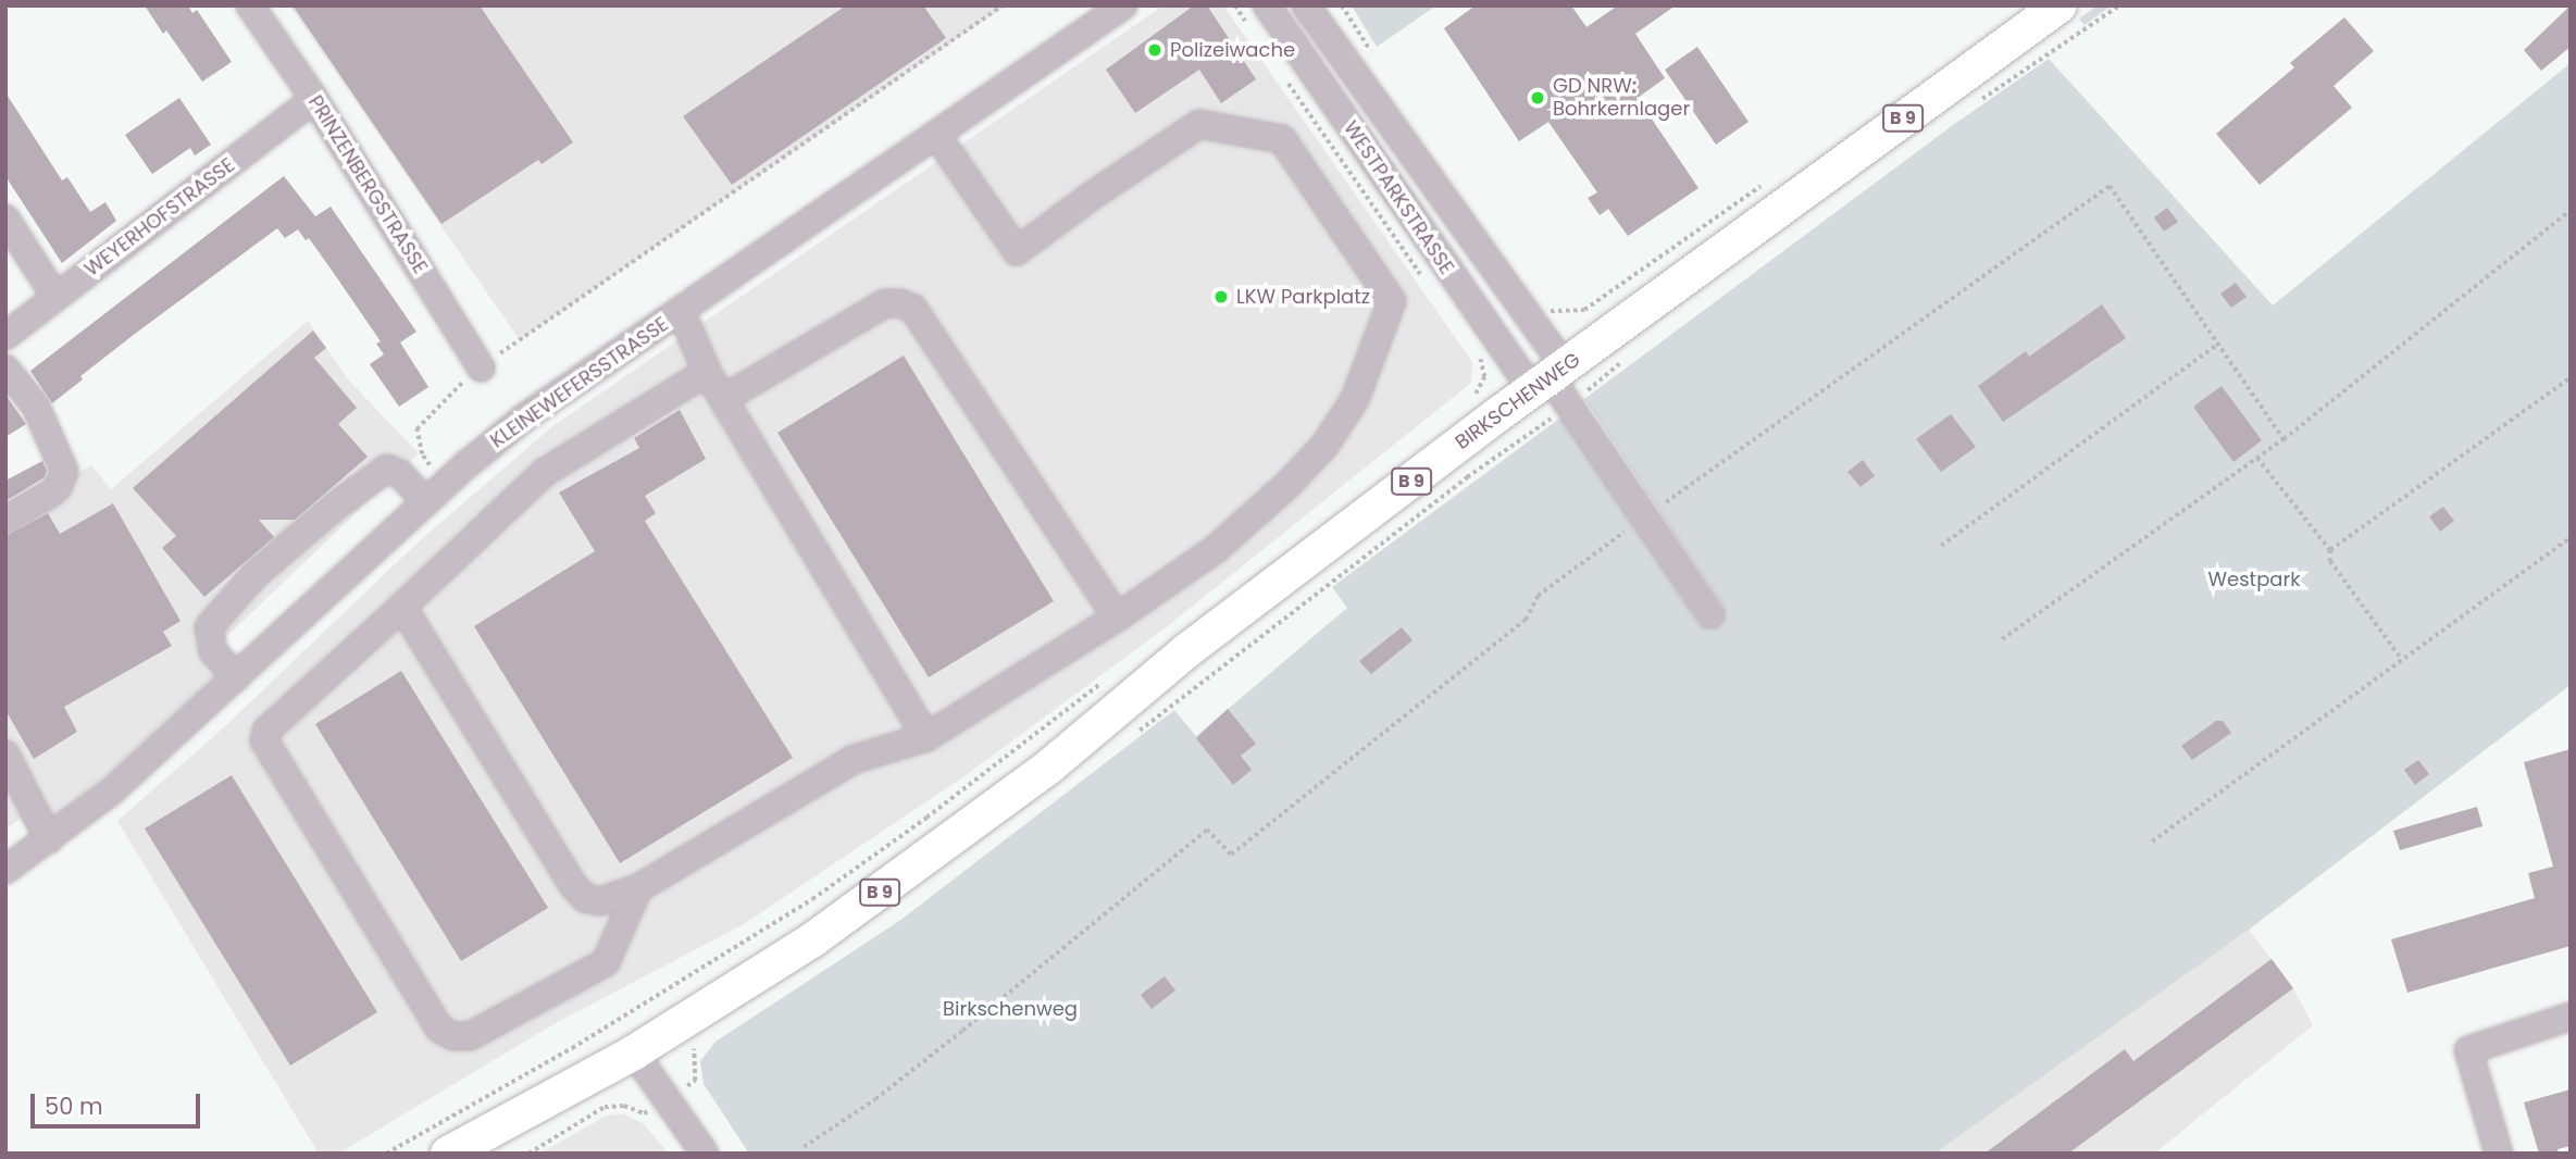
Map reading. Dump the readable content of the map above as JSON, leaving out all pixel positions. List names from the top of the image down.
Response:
{
  "streets": {
    "main road": ["B 9", "BIRKSCHENWEG"],
    "street": [
      "PRINZENBERGSTRASSE",
      "WESTPARKSTRASSE",
      "WEYERHOFSTRASSE",
      "KLEINEWEFERSSTRASSE"
    ]
  },
  "crossings": [
    ["PRINZENBERGSTRASSE", "WEYERHOFSTRASSE"],
    ["WESTPARKSTRASSE", "BIRKSCHENWEG"]
  ],
  "parks": ["Westpark", "Birkschenweg"],
  "places": ["Polizeiwache", "GD NRW: Bohrkernlager", "LKW Parkplatz"],
  "scale_bar": "50 m"
}
